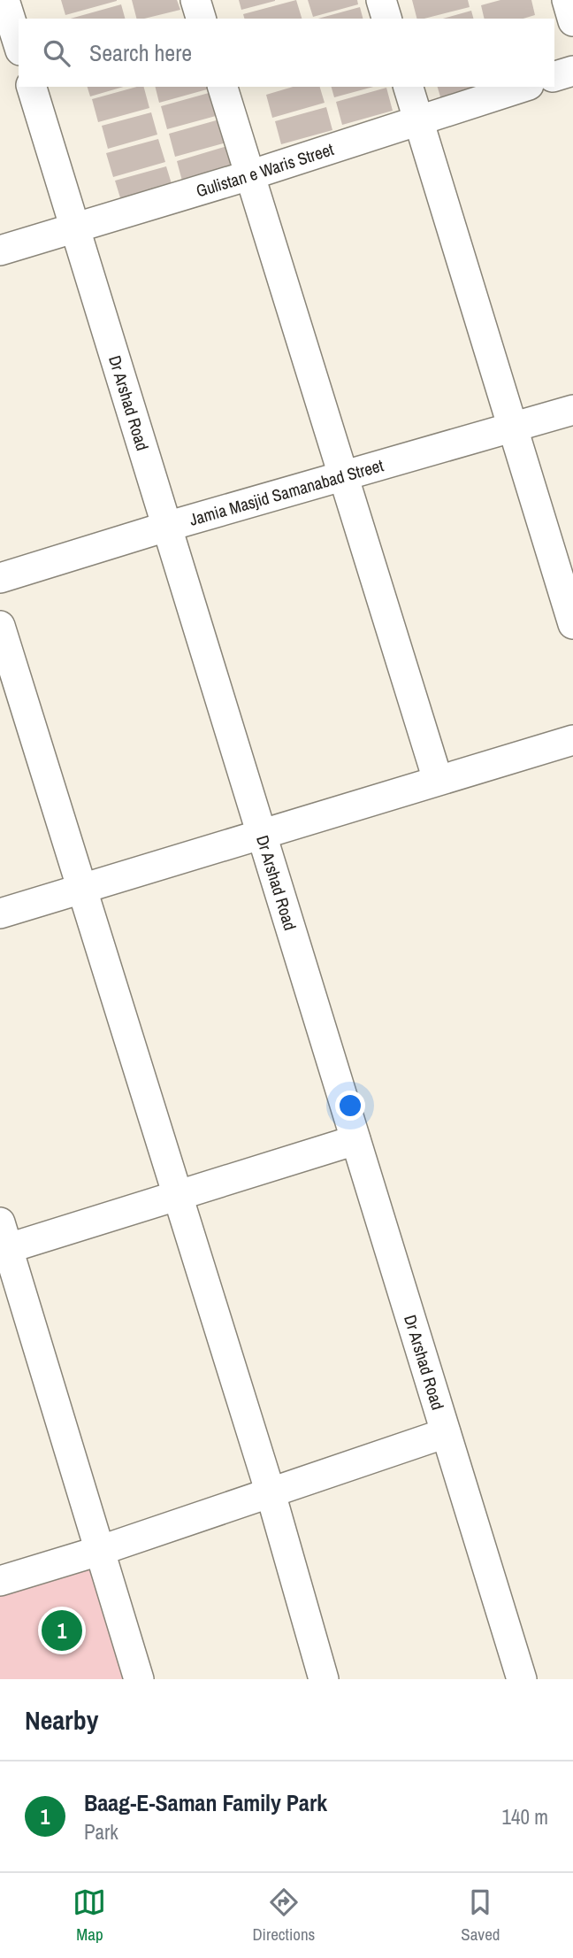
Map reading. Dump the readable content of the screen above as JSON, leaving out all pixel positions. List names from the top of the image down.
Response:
{
  "streets": {
    "street": ["Gulistan e Waris Street", "Dr Arshad Road", "Jamia Masjid Samanabad Street"]
  },
  "crossings": [
    ["Gulistan e Waris Street", "Dr Arshad Road"],
    ["Dr Arshad Road", "Jamia Masjid Samanabad Street"]
  ],
  "page": {
    "search": "Search here",
    "pins": "1",
    "heading": "Nearby",
    "list": [
      {
        "mark": "1",
        "name": "Baag-E-Saman Family Park",
        "note": "Park",
        "value": "140 m"
      }
    ],
    "nav": ["Map", "Directions", "Saved"]
  }
}
